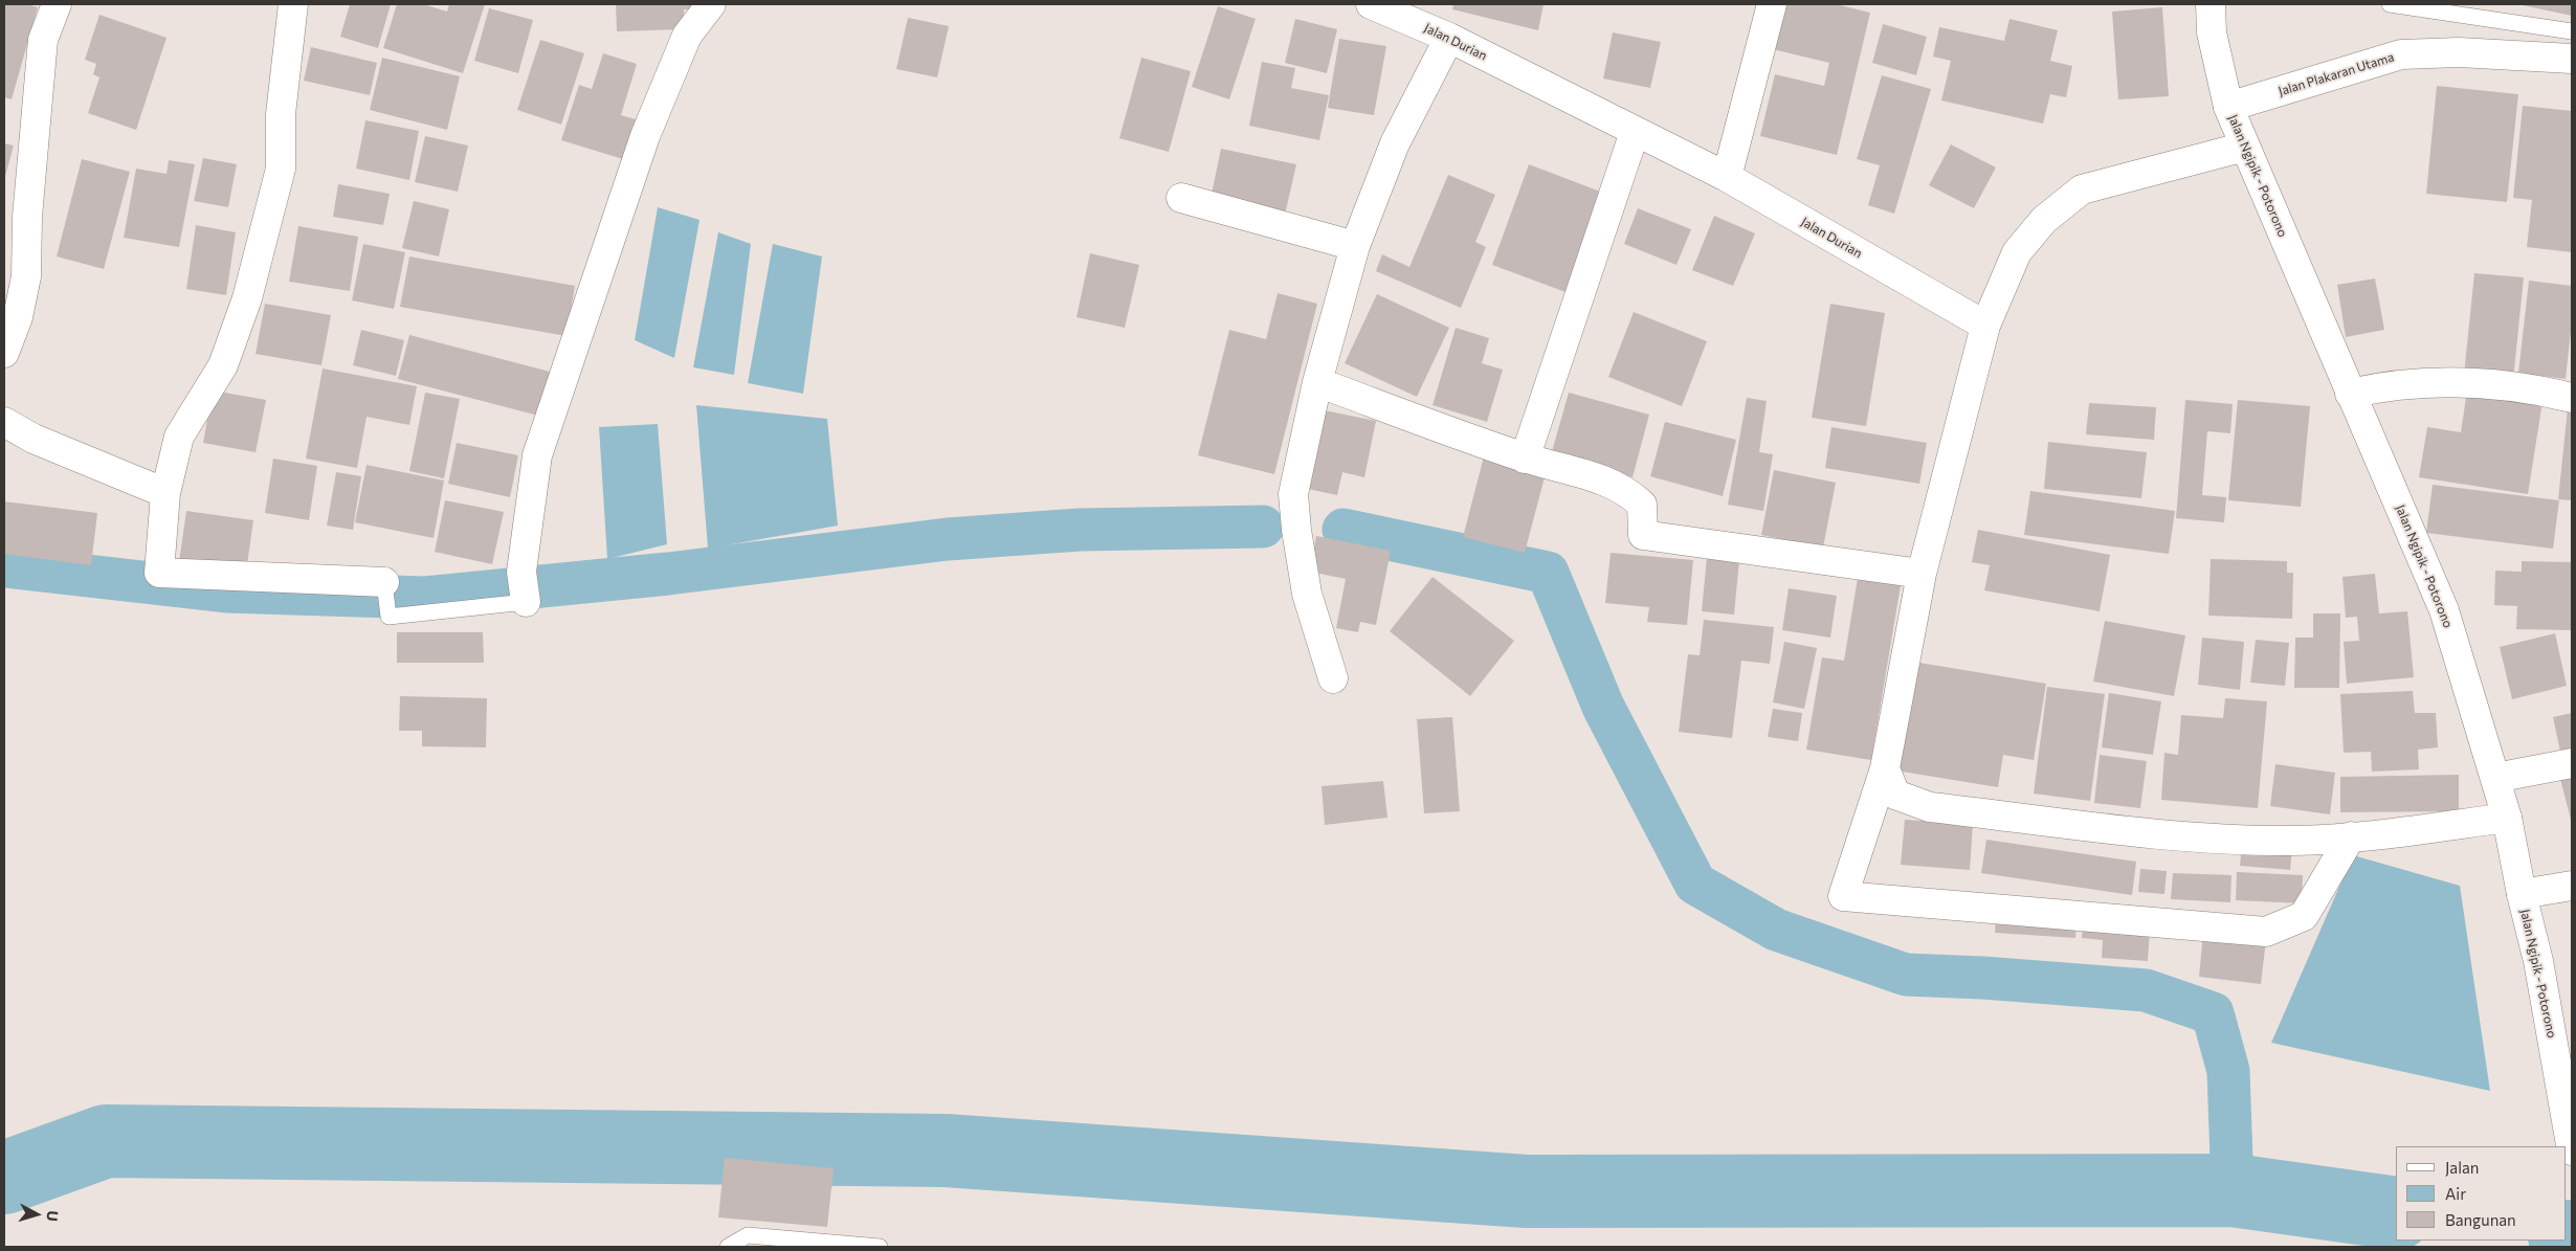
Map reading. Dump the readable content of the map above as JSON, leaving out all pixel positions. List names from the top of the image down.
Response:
{
  "streets": {
    "street": ["Jalan Durian", "Jalan Plakaran Utama", "Jalan Ngipik - Potorono"]
  },
  "crossings": [
    ["Jalan Plakaran Utama", "Jalan Ngipik - Potorono"]
  ],
  "legend": ["Jalan", "Air", "Bangunan"],
  "north": "right"
}
